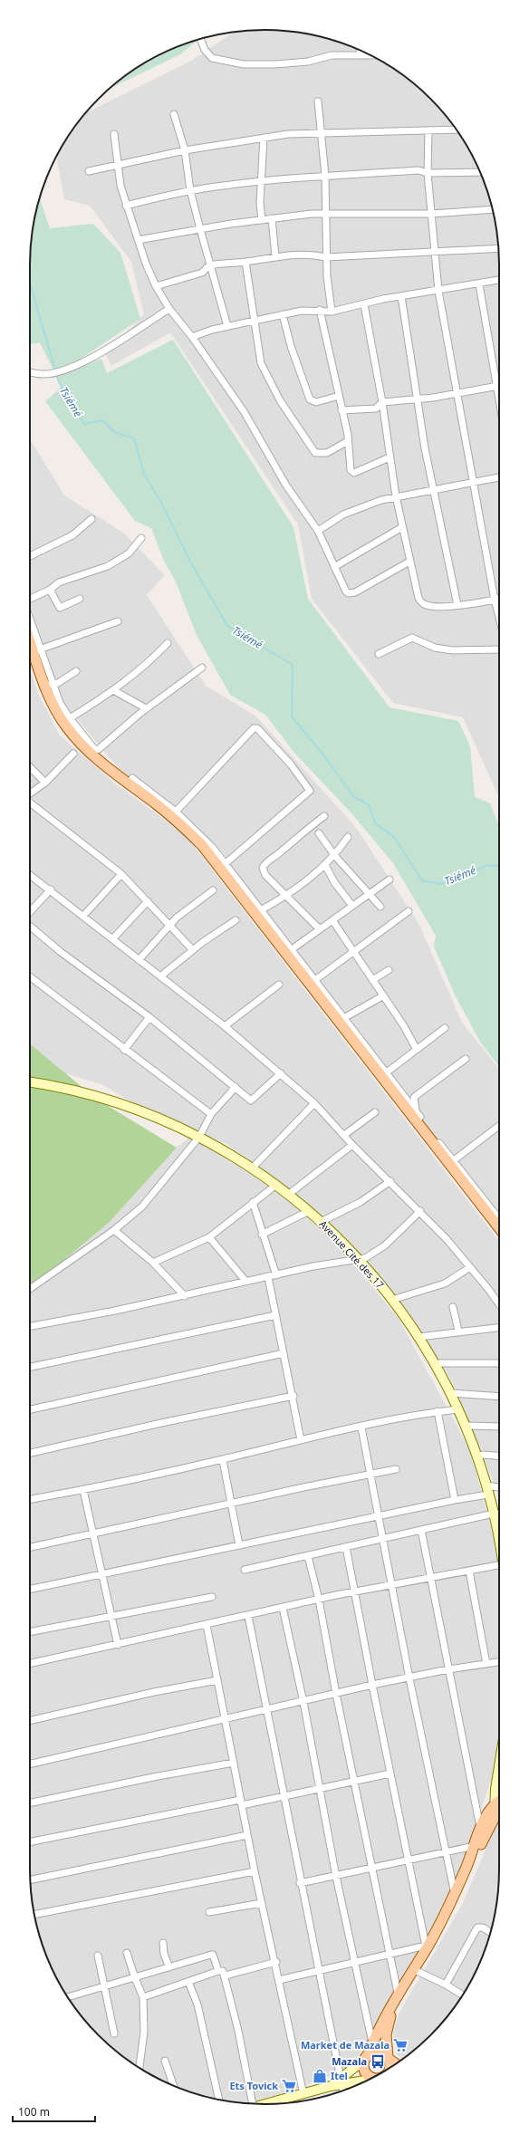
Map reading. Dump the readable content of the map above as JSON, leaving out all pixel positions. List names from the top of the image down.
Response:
{
  "streets": {
    "street": ["Avenue Cité des 17"]
  },
  "water": ["Tsiémé"],
  "places": {
    "supermarket": ["Market de Mazala", "Ets Tovick"],
    "bus stop": ["Mazala"],
    "shop": ["Itel"]
  },
  "scale_bar": "100 m"
}
